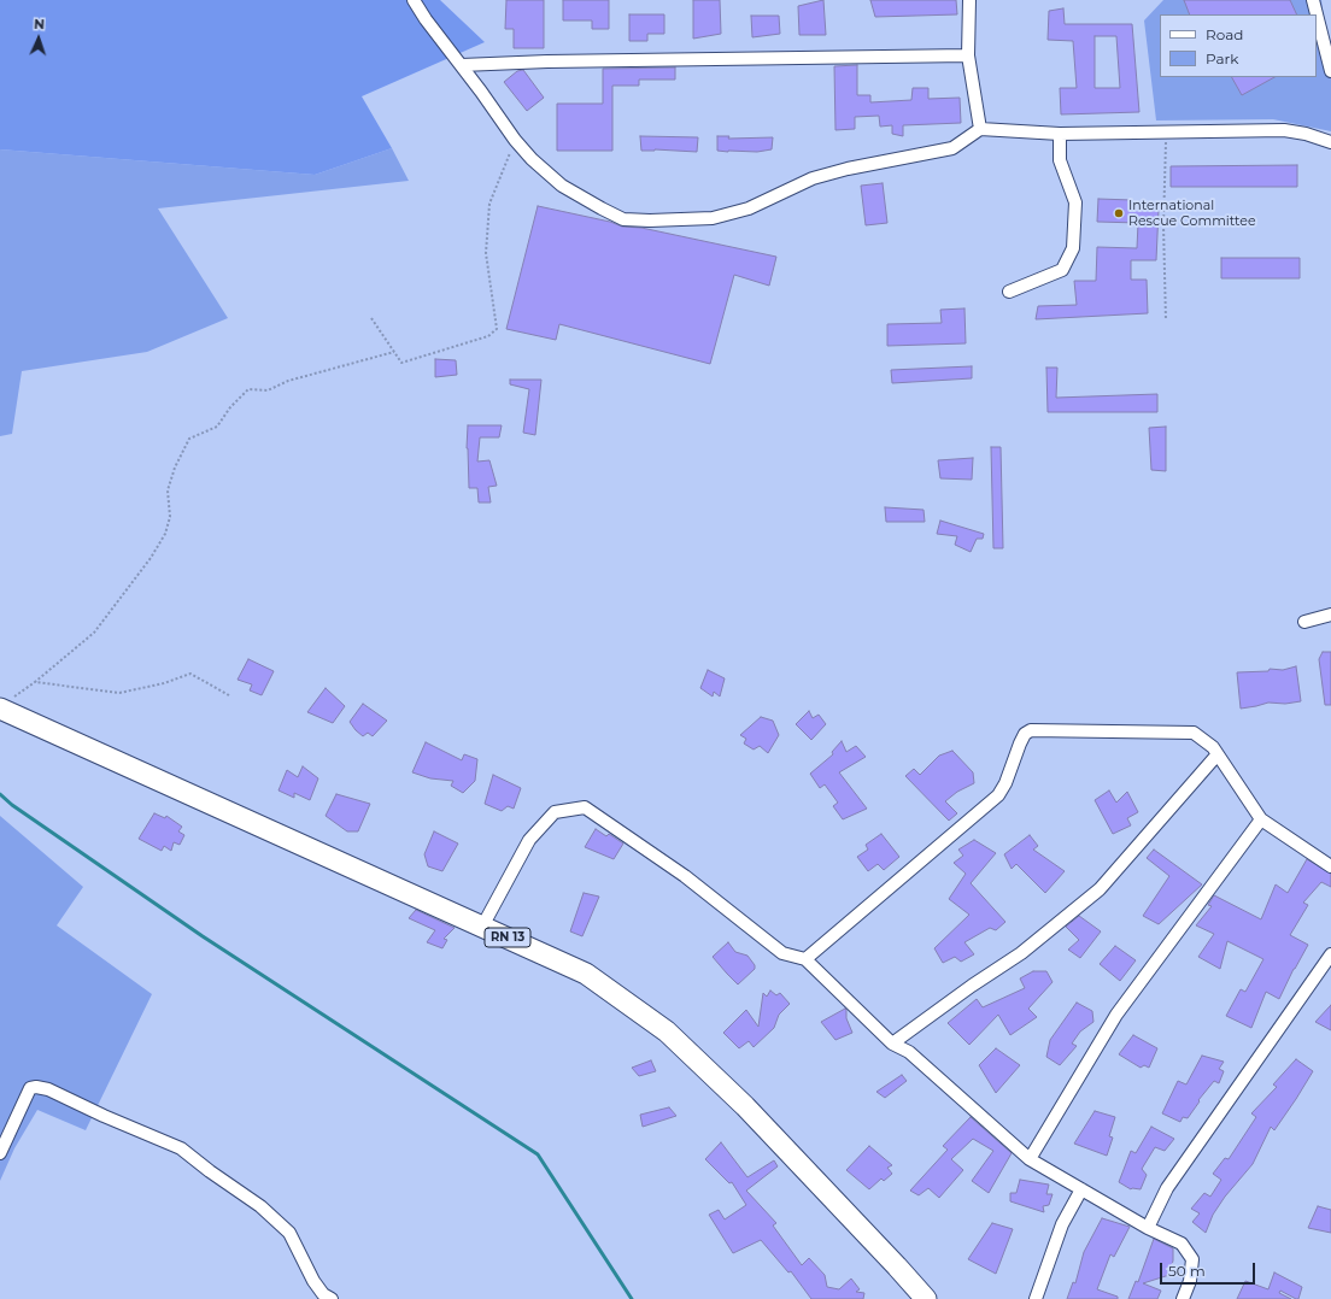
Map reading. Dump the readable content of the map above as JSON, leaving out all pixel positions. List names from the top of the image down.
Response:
{
  "streets": {
    "main road": ["RN 13"]
  },
  "places": ["International Rescue Committee"],
  "legend": ["Road", "Park"],
  "scale_bar": "50 m",
  "north": "top"
}
